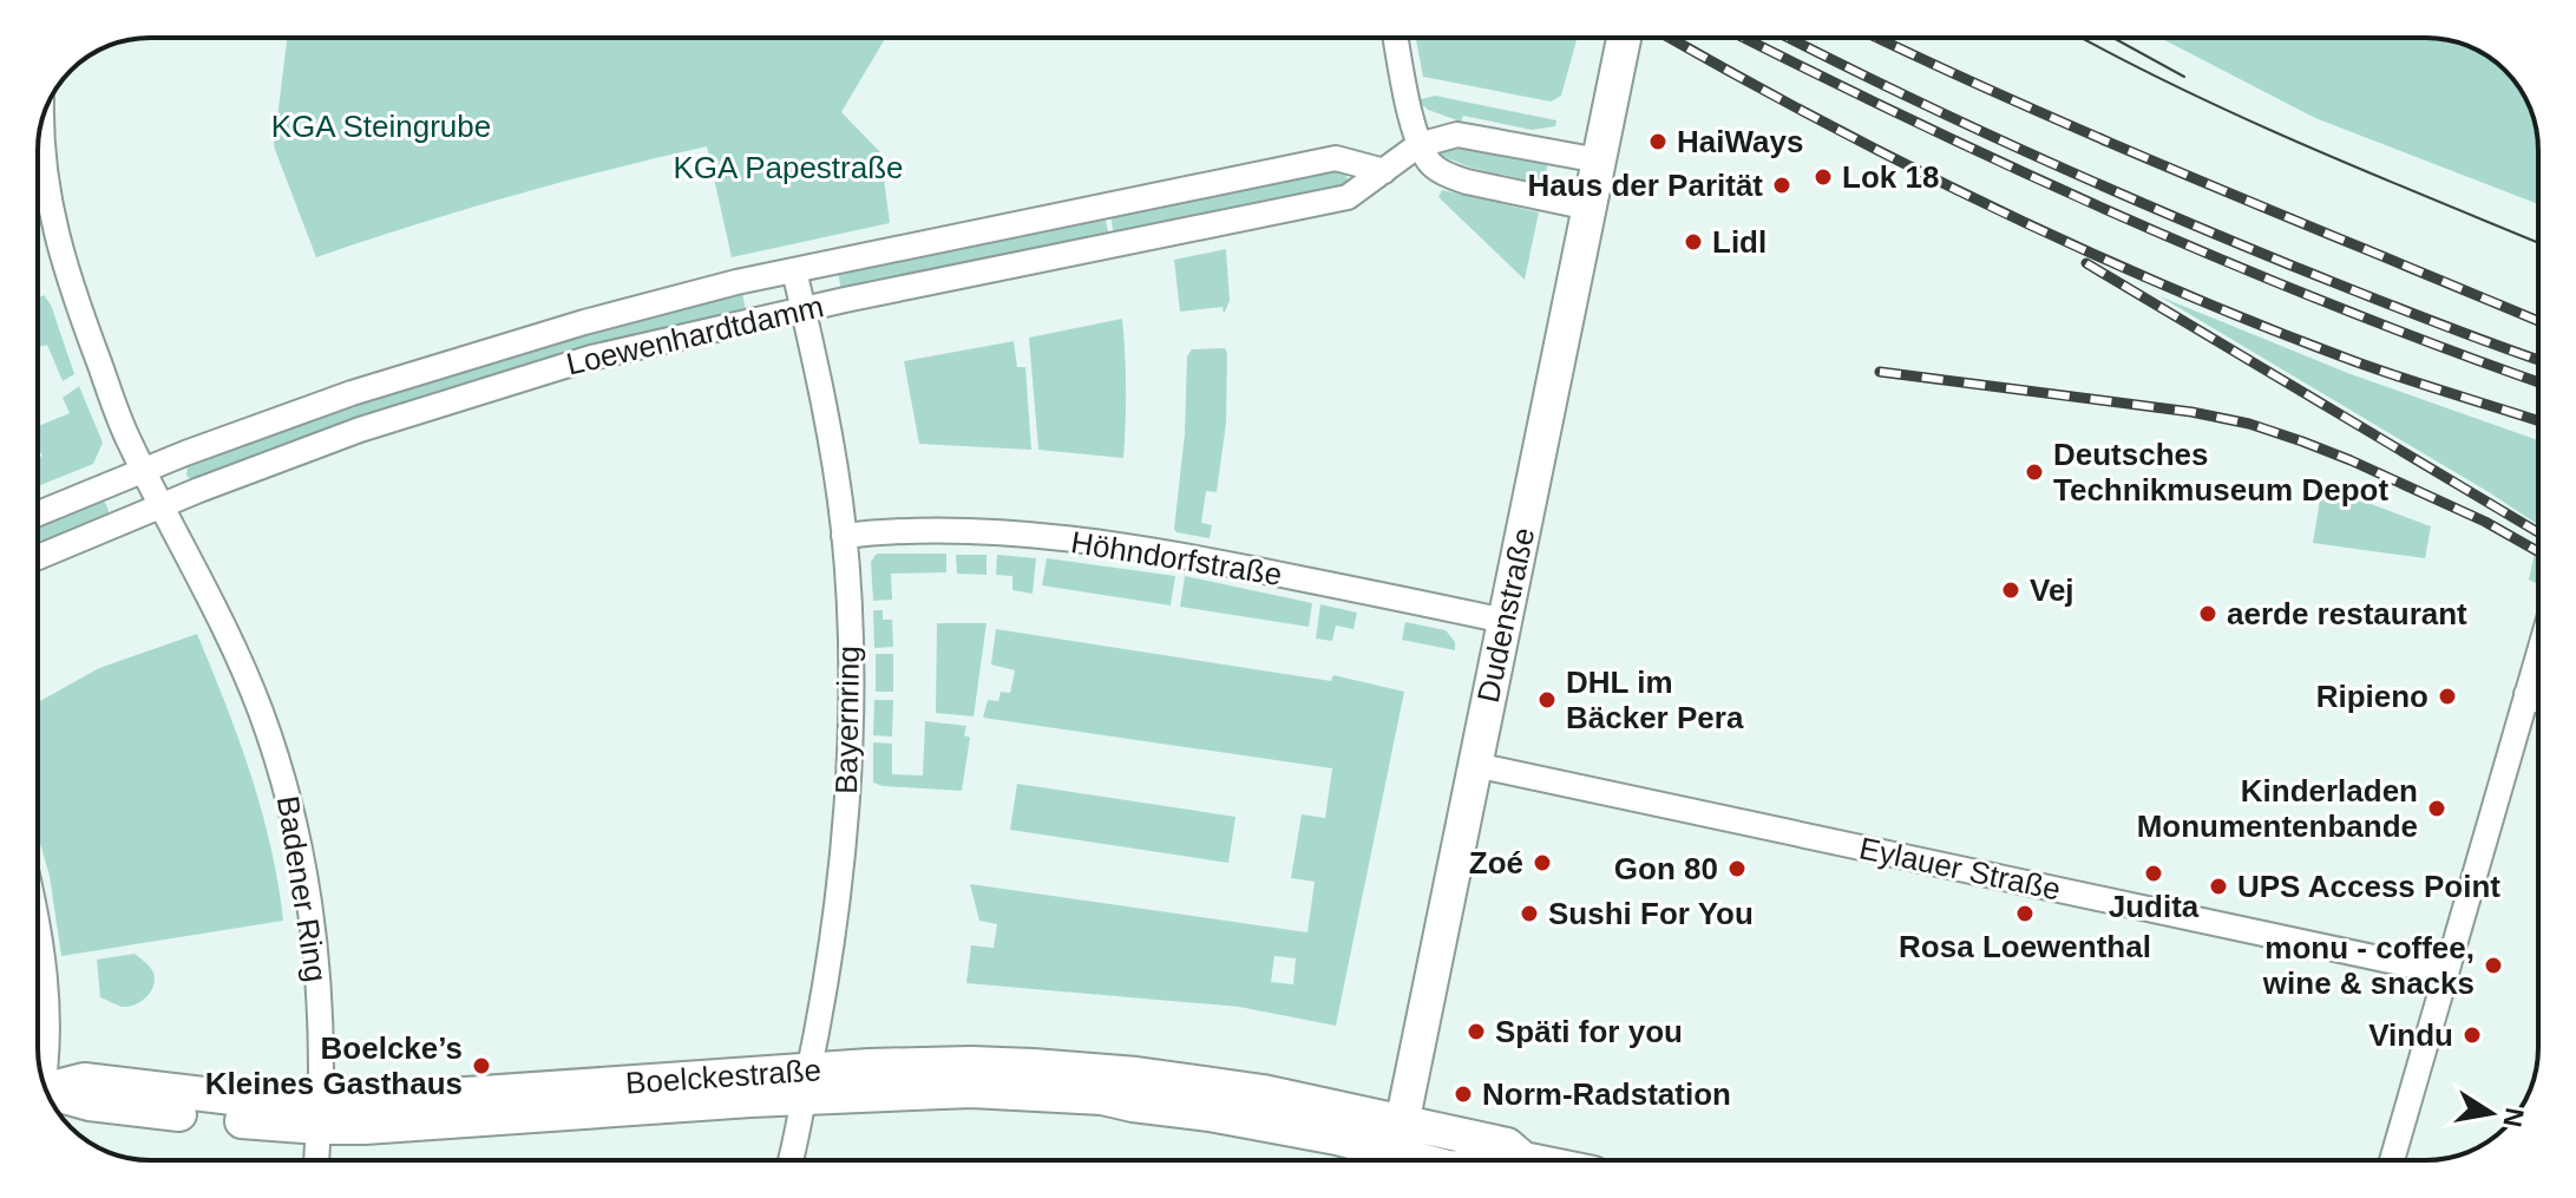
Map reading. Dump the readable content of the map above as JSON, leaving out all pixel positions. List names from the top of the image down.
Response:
{
  "streets": {
    "main road": ["Dudenstraße", "Boelckestraße"],
    "street": [
      "Loewenhardtdamm",
      "Höhndorfstraße",
      "Bayernring",
      "Eylauer Straße",
      "Badener Ring"
    ]
  },
  "crossings": [
    ["Loewenhardtdamm", "Dudenstraße"],
    ["Loewenhardtdamm", "Bayernring"],
    ["Loewenhardtdamm", "Badener Ring"],
    ["Höhndorfstraße", "Dudenstraße"],
    ["Höhndorfstraße", "Bayernring"],
    ["Dudenstraße", "Eylauer Straße"],
    ["Dudenstraße", "Boelckestraße"],
    ["Bayernring", "Boelckestraße"],
    ["Badener Ring", "Boelckestraße"]
  ],
  "parks": ["KGA Steingrube", "KGA Papestraße"],
  "places": [
    "HaiWays",
    "Lok 18",
    "Haus der Parität",
    "Lidl",
    "Deutsches Technikmuseum Depot",
    "Vej",
    "aerde restaurant",
    "Ripieno",
    "DHL im Bäcker Pera",
    "Kinderladen Monumentenbande",
    "Zoé",
    "Gon 80",
    "Judita",
    "UPS Access Point",
    "Sushi For You",
    "Rosa Loewenthal",
    "monu - coffee, wine & snacks",
    "Späti for you",
    "Vindu",
    "Boelcke’s Kleines Gasthaus",
    "Norm-Radstation"
  ],
  "north": "right"
}
